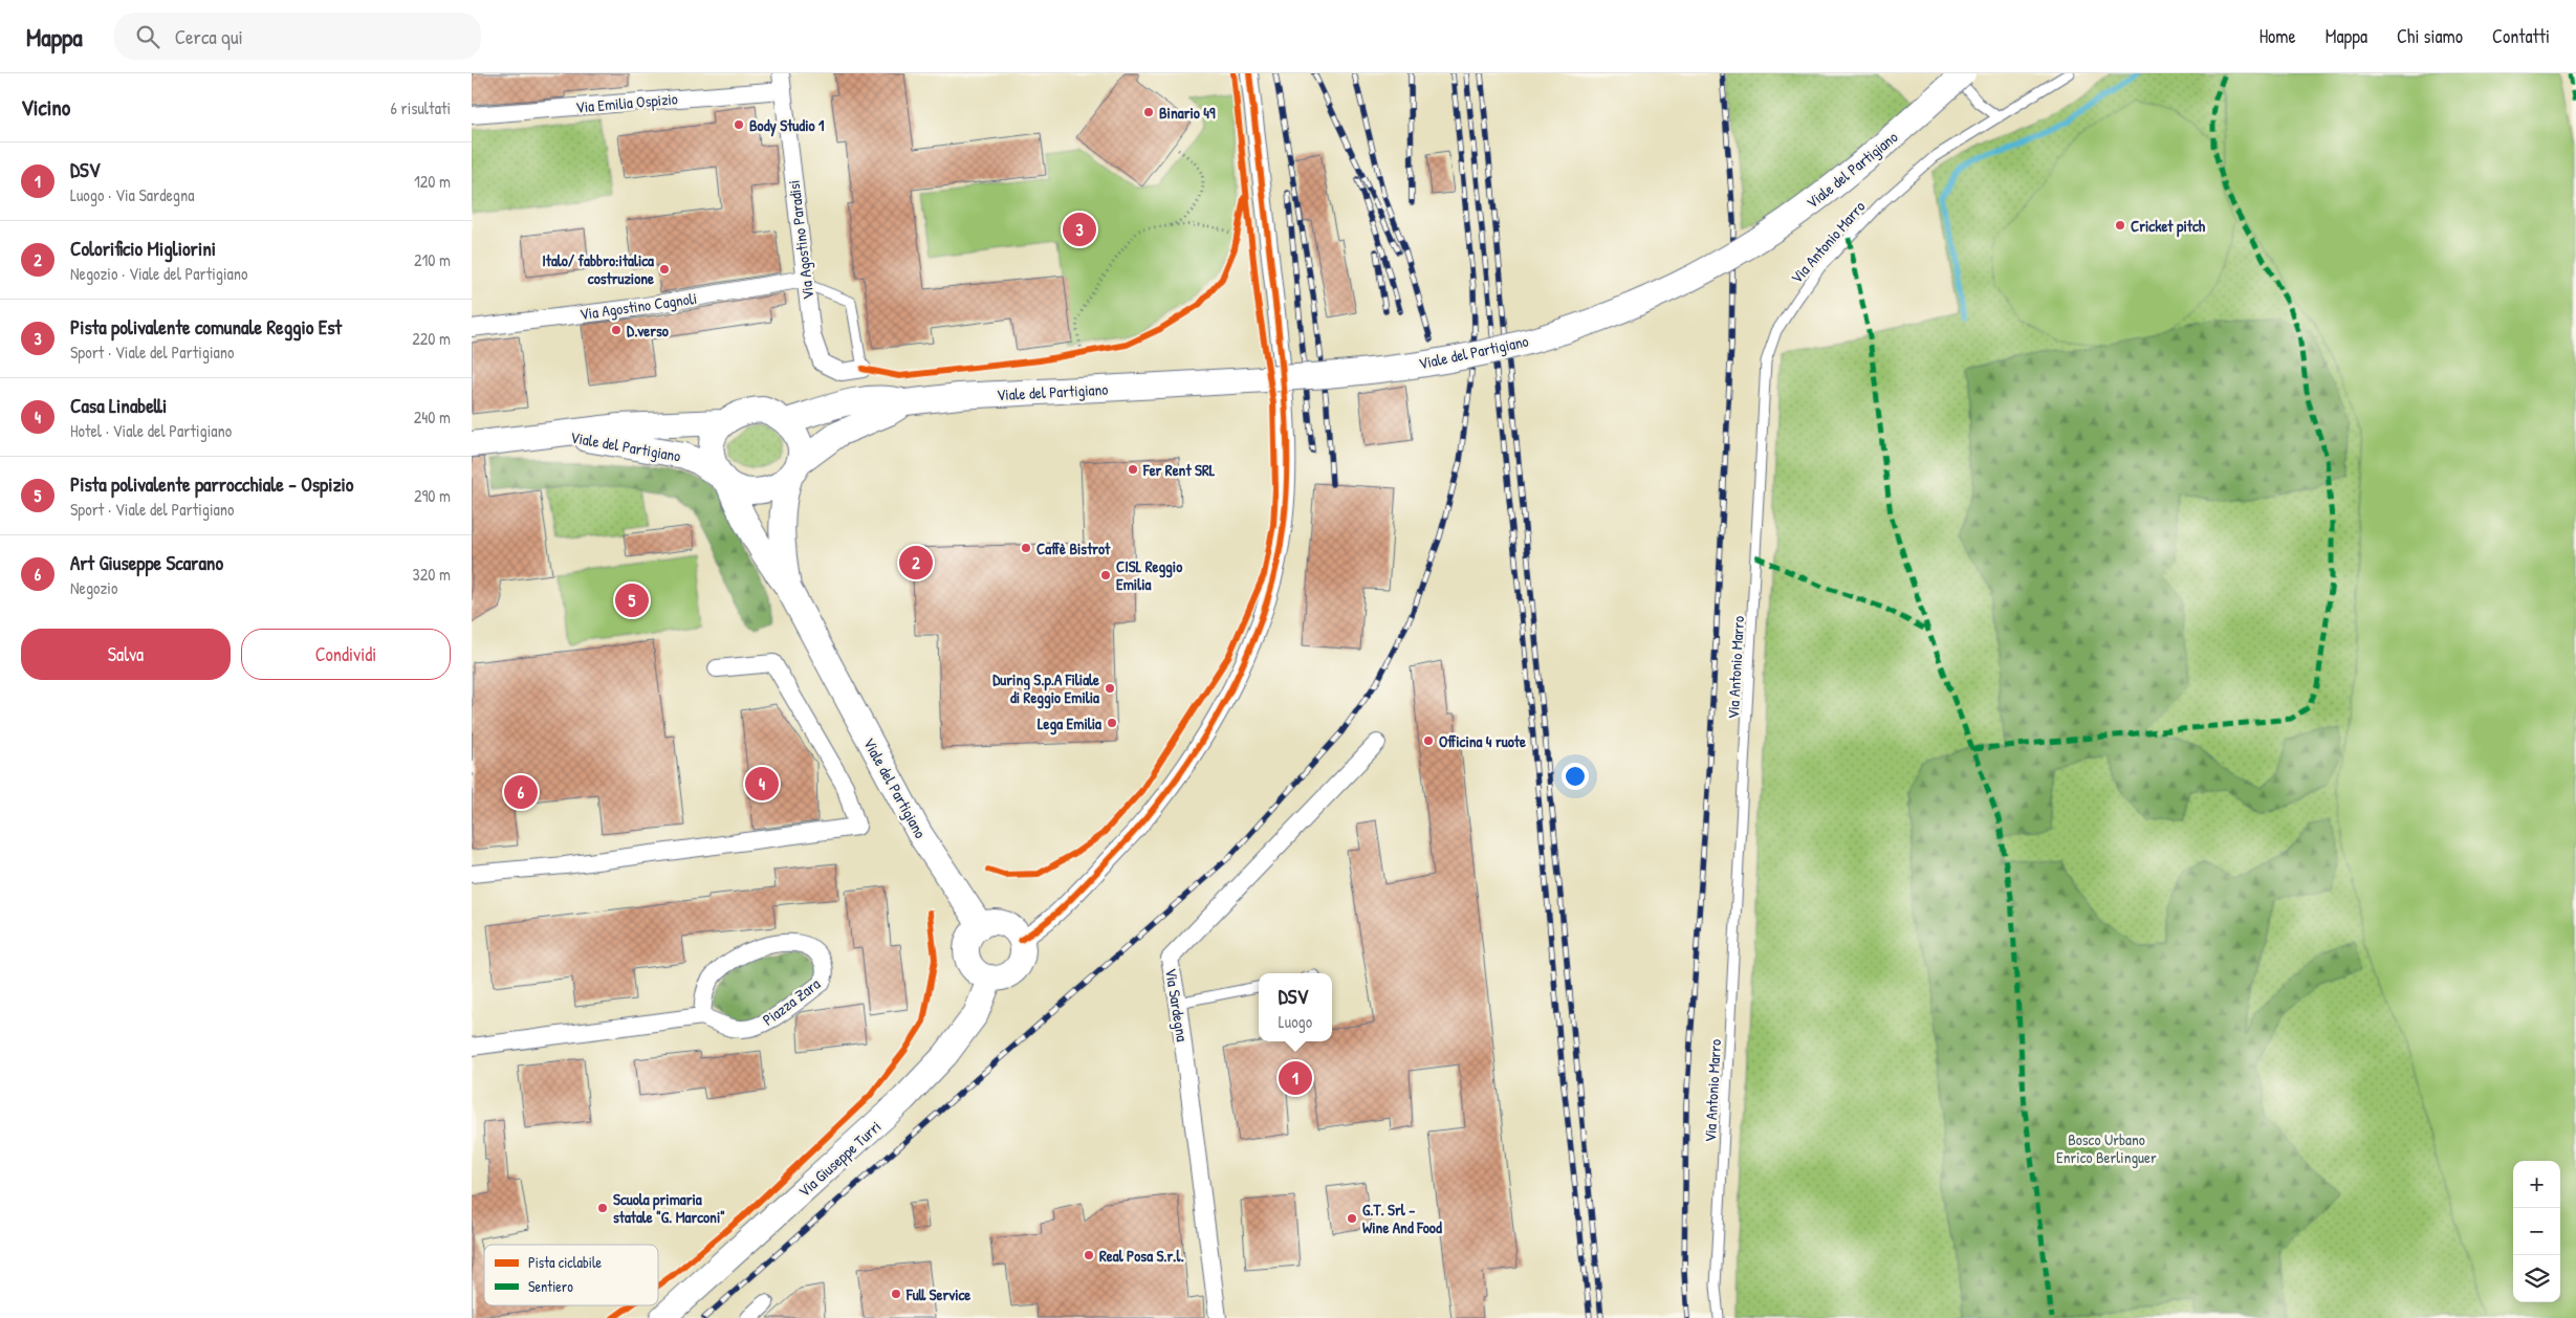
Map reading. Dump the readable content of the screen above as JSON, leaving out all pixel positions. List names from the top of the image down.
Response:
{
  "streets": {
    "main road": ["Viale del Partigiano", "Via Giuseppe Turri"],
    "street": [
      "Via Emilia Ospizio",
      "Via Agostino Paradisi",
      "Via Agostino Cagnoli",
      "Piazza Zara",
      "Via Sardegna"
    ],
    "lane": ["Via Antonio Marro"]
  },
  "crossings": [
    ["Via Emilia Ospizio", "Via Agostino Paradisi"],
    ["Viale del Partigiano", "Via Giuseppe Turri"],
    ["Via Agostino Paradisi", "Via Agostino Cagnoli"]
  ],
  "parks": ["Bosco Urbano Enrico Berlinguer"],
  "places": [
    "Binario 49",
    "Body Studio 1",
    "Cricket pitch",
    "Italo/ fabbro:italica costruzione",
    "D.verso",
    "Fer Rent SRL",
    "Caffè Bistrot",
    "CISL Reggio Emilia",
    "During S.p.A Filiale di Reggio Emilia",
    "Lega Emilia",
    "Officina 4 ruote",
    "Scuola primaria statale \"G. Marconi\"",
    "G.T. Srl - Wine And Food",
    "Real Posa S.r.l.",
    "Full Service"
  ],
  "legend": ["Pista ciclabile", "Sentiero"],
  "page": {
    "header": "Mappa",
    "search": "Cerca qui",
    "nav": [
      "Home",
      "Mappa",
      "Chi siamo",
      "Contatti"
    ],
    "heading": ["Vicino", "6 risultati"],
    "list": [
      {
        "mark": "1",
        "name": "DSV",
        "note": "Luogo · Via Sardegna",
        "value": "120 m"
      },
      {
        "mark": "2",
        "name": "Colorificio Migliorini",
        "note": "Negozio · Viale del Partigiano",
        "value": "210 m"
      },
      {
        "mark": "3",
        "name": "Pista polivalente comunale Reggio Est",
        "note": "Sport · Viale del Partigiano",
        "value": "220 m"
      },
      {
        "mark": "4",
        "name": "Casa Linabelli",
        "note": "Hotel · Viale del Partigiano",
        "value": "240 m"
      },
      {
        "mark": "5",
        "name": "Pista polivalente parrocchiale - Ospizio",
        "note": "Sport · Viale del Partigiano",
        "value": "290 m"
      },
      {
        "mark": "6",
        "name": "Art Giuseppe Scarano",
        "note": "Negozio",
        "value": "320 m"
      }
    ],
    "pins": [
      "3",
      "2",
      "5",
      "4",
      "6",
      "1"
    ],
    "buttons": ["Salva", "Condividi"],
    "popup": ["DSV", "Luogo"],
    "map_buttons": ["+", "−"]
  }
}
